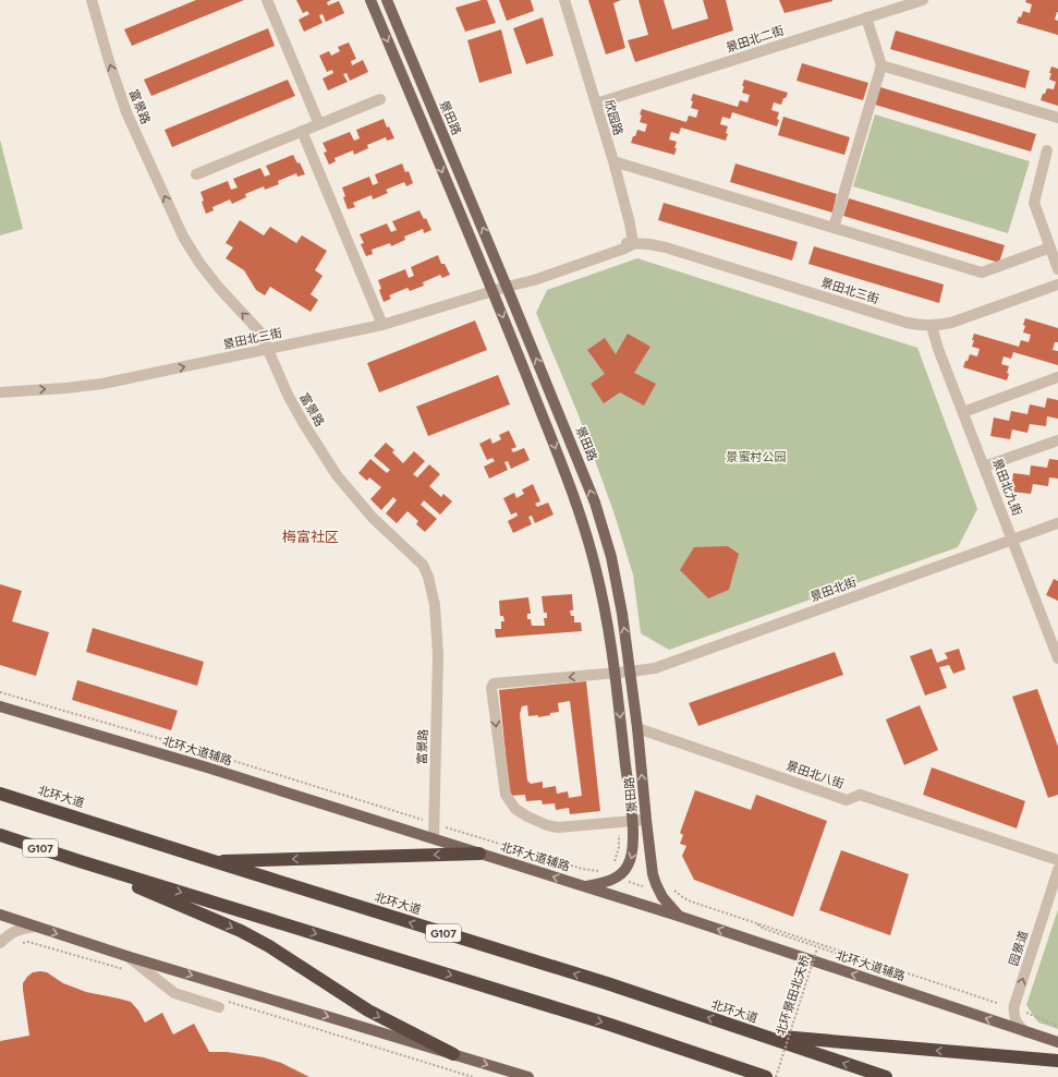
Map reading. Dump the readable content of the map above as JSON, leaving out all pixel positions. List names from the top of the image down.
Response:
{
  "streets": {
    "highway": ["北环大道", "G107"],
    "main road": ["景田路", "北环大道辅路"],
    "street": [
      "景田北二街",
      "富景路",
      "欣园路",
      "景田北三街",
      "景田北九街",
      "景田北街",
      "景田北八街",
      "园景道"
    ],
    "path": ["北环景田北天桥"]
  },
  "crossings": [
    ["景田北二街", "欣园路"],
    ["富景路", "景田北三街"],
    ["富景路", "北环大道辅路"],
    ["景田路", "景田北三街"],
    ["景田路", "景田北街"],
    ["景田路", "北环大道辅路"],
    ["景田路", "景田北八街"],
    ["欣园路", "景田北三街"],
    ["景田北三街", "景田北九街"],
    ["景田北九街", "景田北街"],
    ["北环大道辅路", "园景道"]
  ],
  "one_way": ["富景路", "北环大道辅路", "园景道"],
  "districts": ["梅富社区"],
  "parks": ["景蜜村公园"]
}
